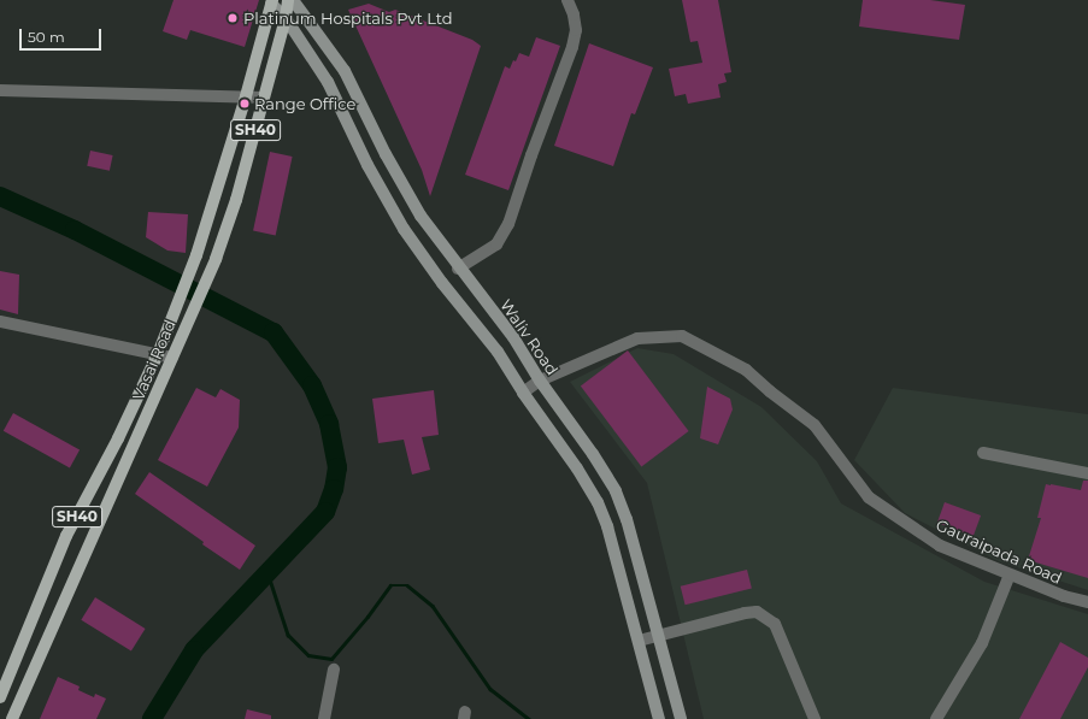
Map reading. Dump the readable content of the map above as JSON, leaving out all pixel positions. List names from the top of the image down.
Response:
{
  "streets": {
    "main road": ["SH40", "Waliv Road", "Vasai Road"],
    "street": ["Gauraipada Road"]
  },
  "crossings": [
    ["Waliv Road", "Gauraipada Road"]
  ],
  "places": ["Platinum Hospitals Pvt Ltd", "Range Office"],
  "scale_bar": "50 m"
}
